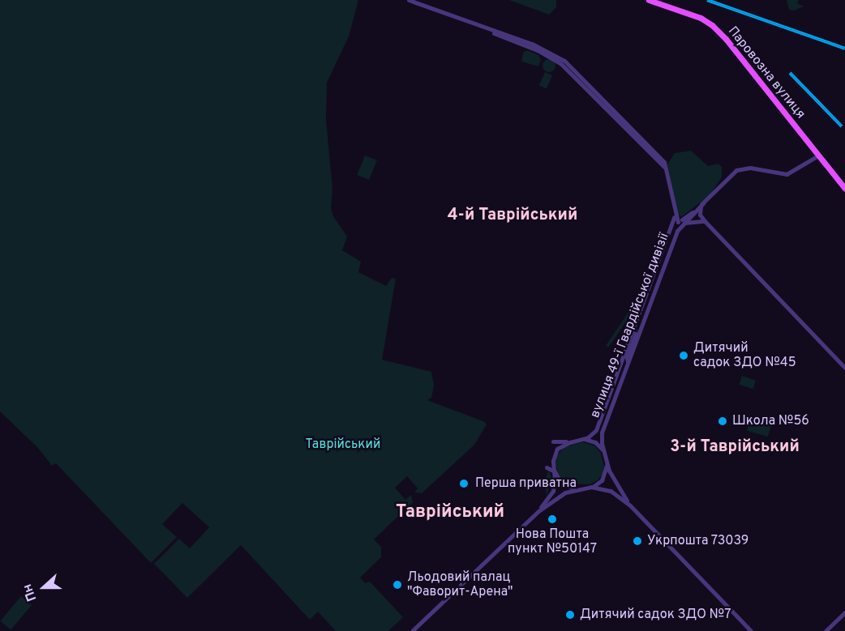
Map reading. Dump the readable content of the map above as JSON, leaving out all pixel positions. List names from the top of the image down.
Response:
{
  "streets": {
    "main road": ["Паровозна вулиця"],
    "street": ["вулиця 49-ї Гвардійської дивізії"]
  },
  "districts": ["4-й Таврійський", "3-й Таврійський", "Таврійський"],
  "parks": ["Таврійський"],
  "places": [
    "Дитячий садок ЗДО №45",
    "Школа №56",
    "Перша приватна",
    "Нова Пошта пункт №50147",
    "Укрпошта 73039",
    "Льодовий палац \"Фаворит-Арена\"",
    "Дитячий садок ЗДО №7"
  ],
  "north": "left"
}
